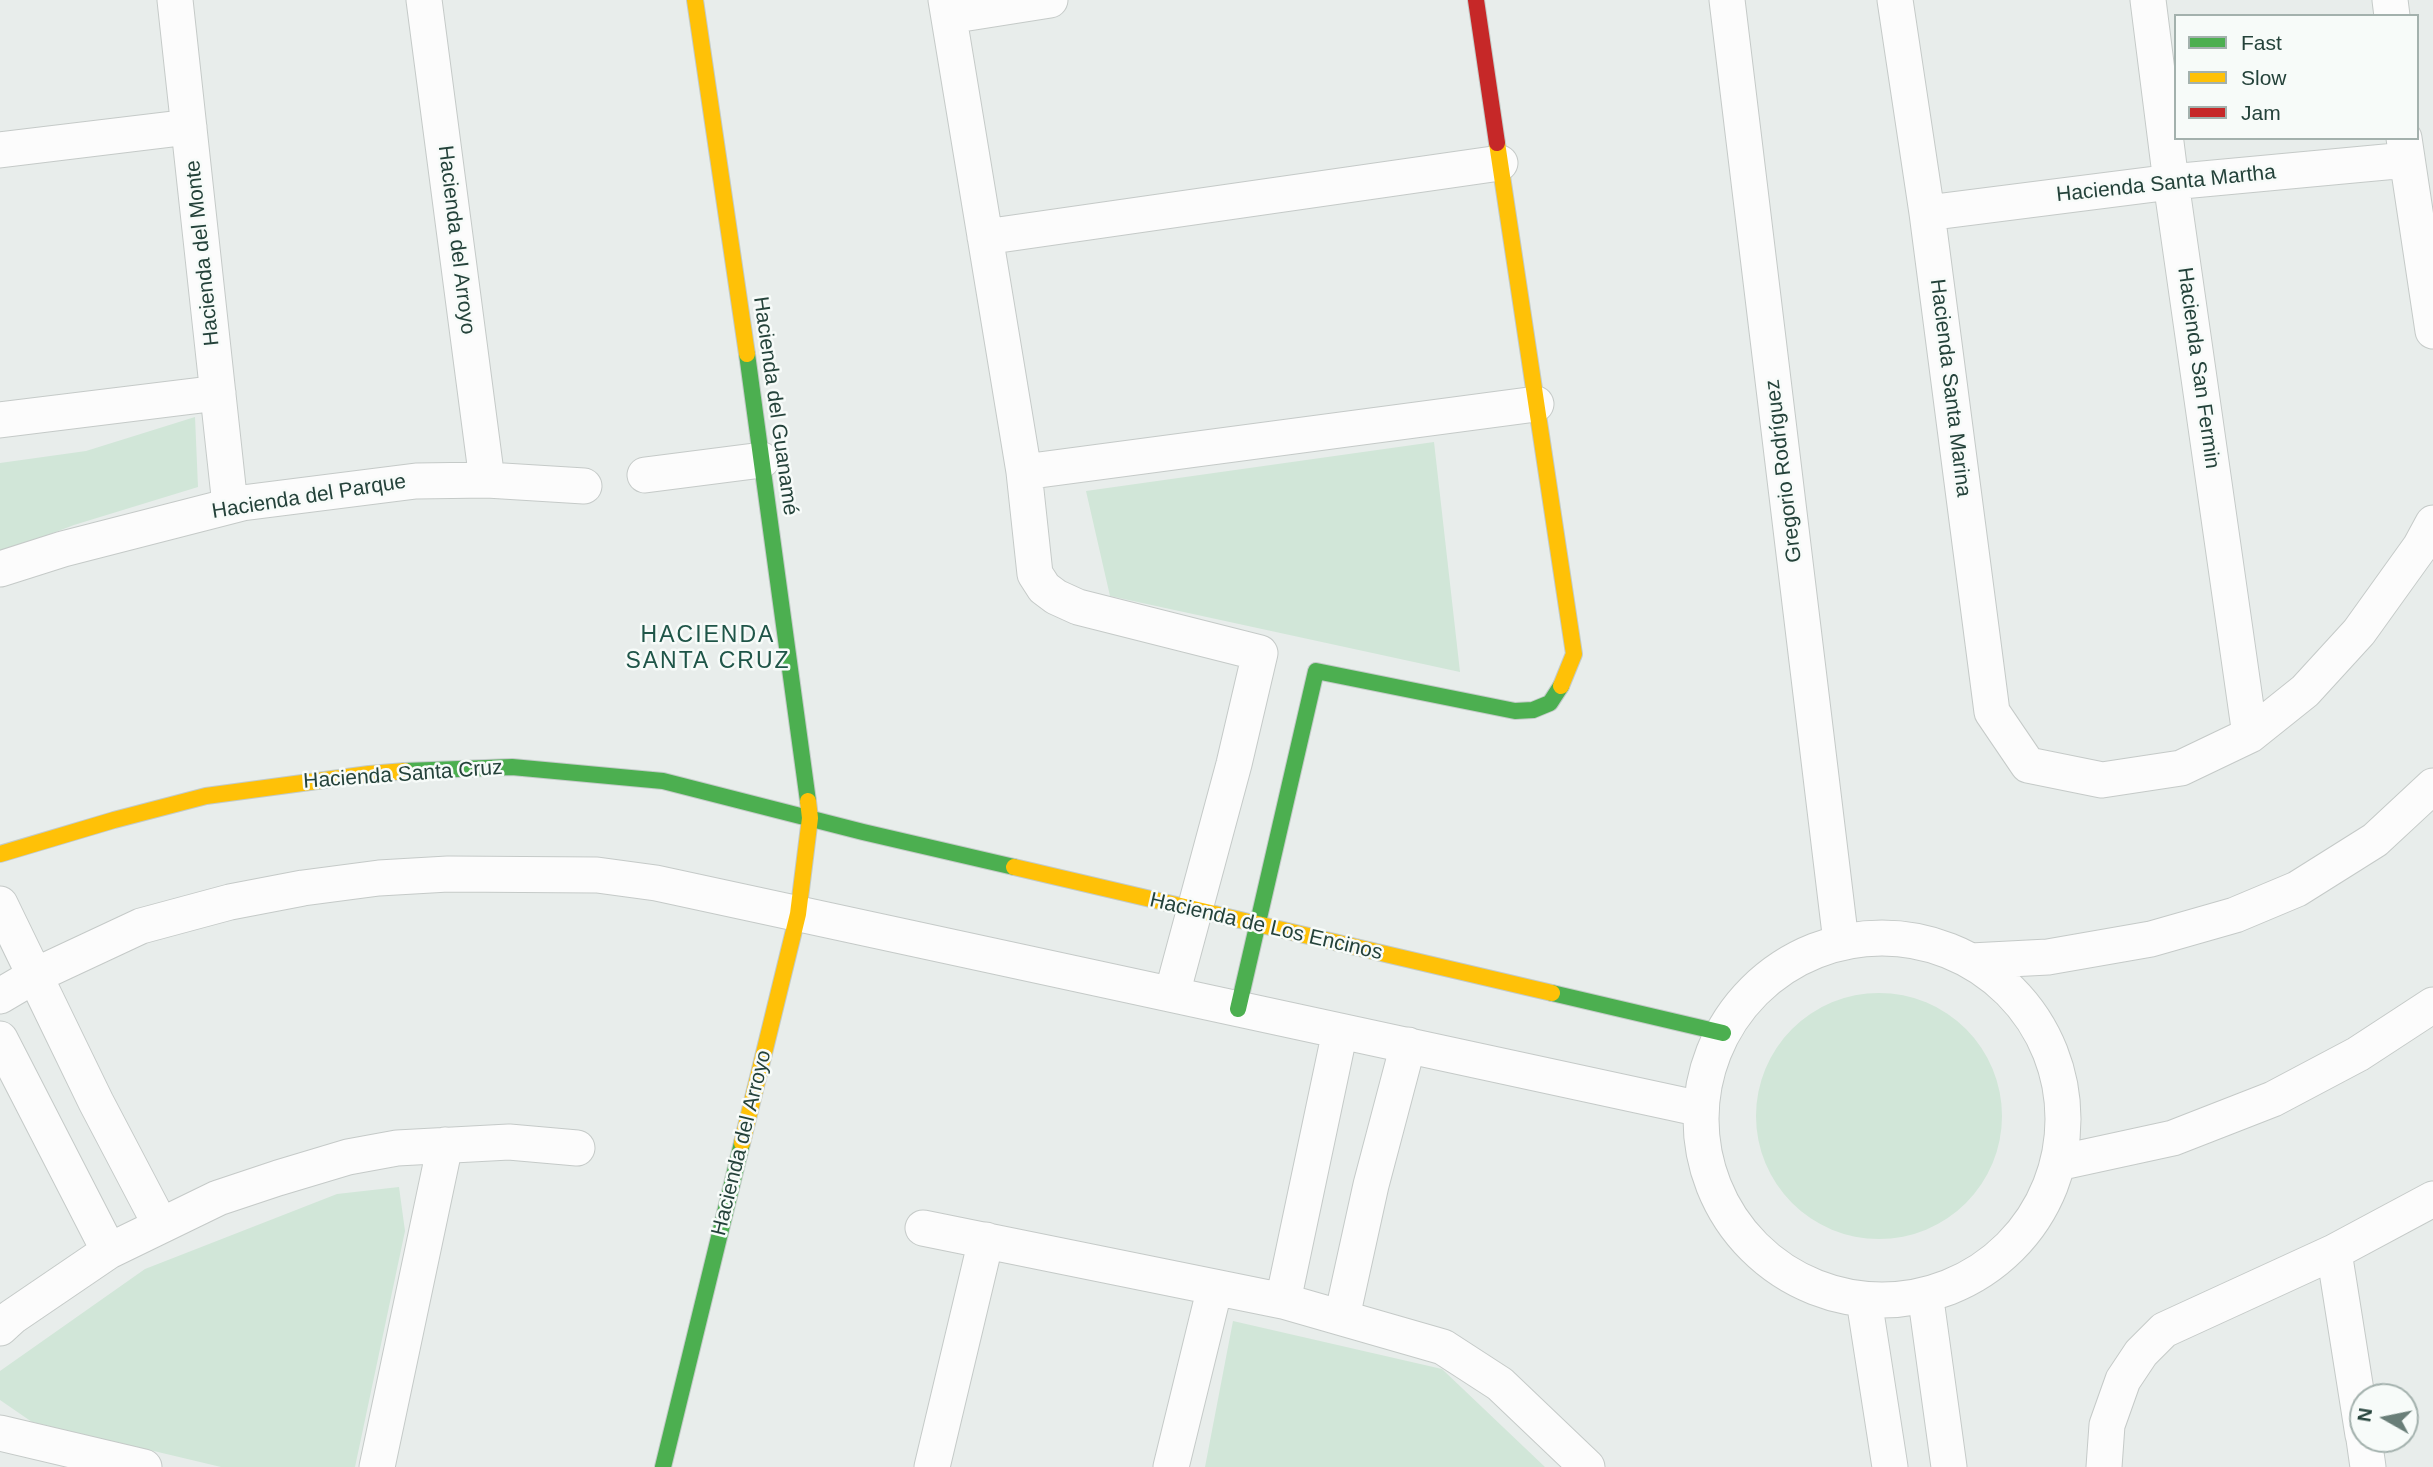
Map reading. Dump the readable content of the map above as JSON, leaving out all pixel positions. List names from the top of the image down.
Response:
{
  "streets": {
    "street": [
      "Hacienda Santa Martha",
      "Hacienda del Arroyo",
      "Hacienda del Monte",
      "Hacienda San Fermin",
      "Hacienda Santa Marina",
      "Hacienda del Guanamé",
      "Gregorio Rodríguez",
      "Hacienda del Parque",
      "Hacienda Santa Cruz",
      "Hacienda de Los Encinos"
    ]
  },
  "crossings": [
    ["Hacienda Santa Martha", "Hacienda San Fermin"],
    ["Hacienda Santa Martha", "Hacienda Santa Marina"],
    ["Hacienda del Arroyo", "Hacienda del Guanamé"],
    ["Hacienda del Arroyo", "Hacienda del Parque"],
    ["Hacienda del Arroyo", "Hacienda Santa Cruz"],
    ["Hacienda del Arroyo", "Hacienda de Los Encinos"],
    ["Hacienda del Monte", "Hacienda del Parque"],
    ["Hacienda San Fermin", "Hacienda Santa Marina"],
    ["Hacienda del Guanamé", "Hacienda Santa Cruz"],
    ["Hacienda del Guanamé", "Hacienda de Los Encinos"],
    ["Hacienda Santa Cruz", "Hacienda de Los Encinos"]
  ],
  "districts": ["HACIENDA SANTA CRUZ"],
  "legend": ["Fast", "Slow", "Jam"],
  "north": "left"
}
